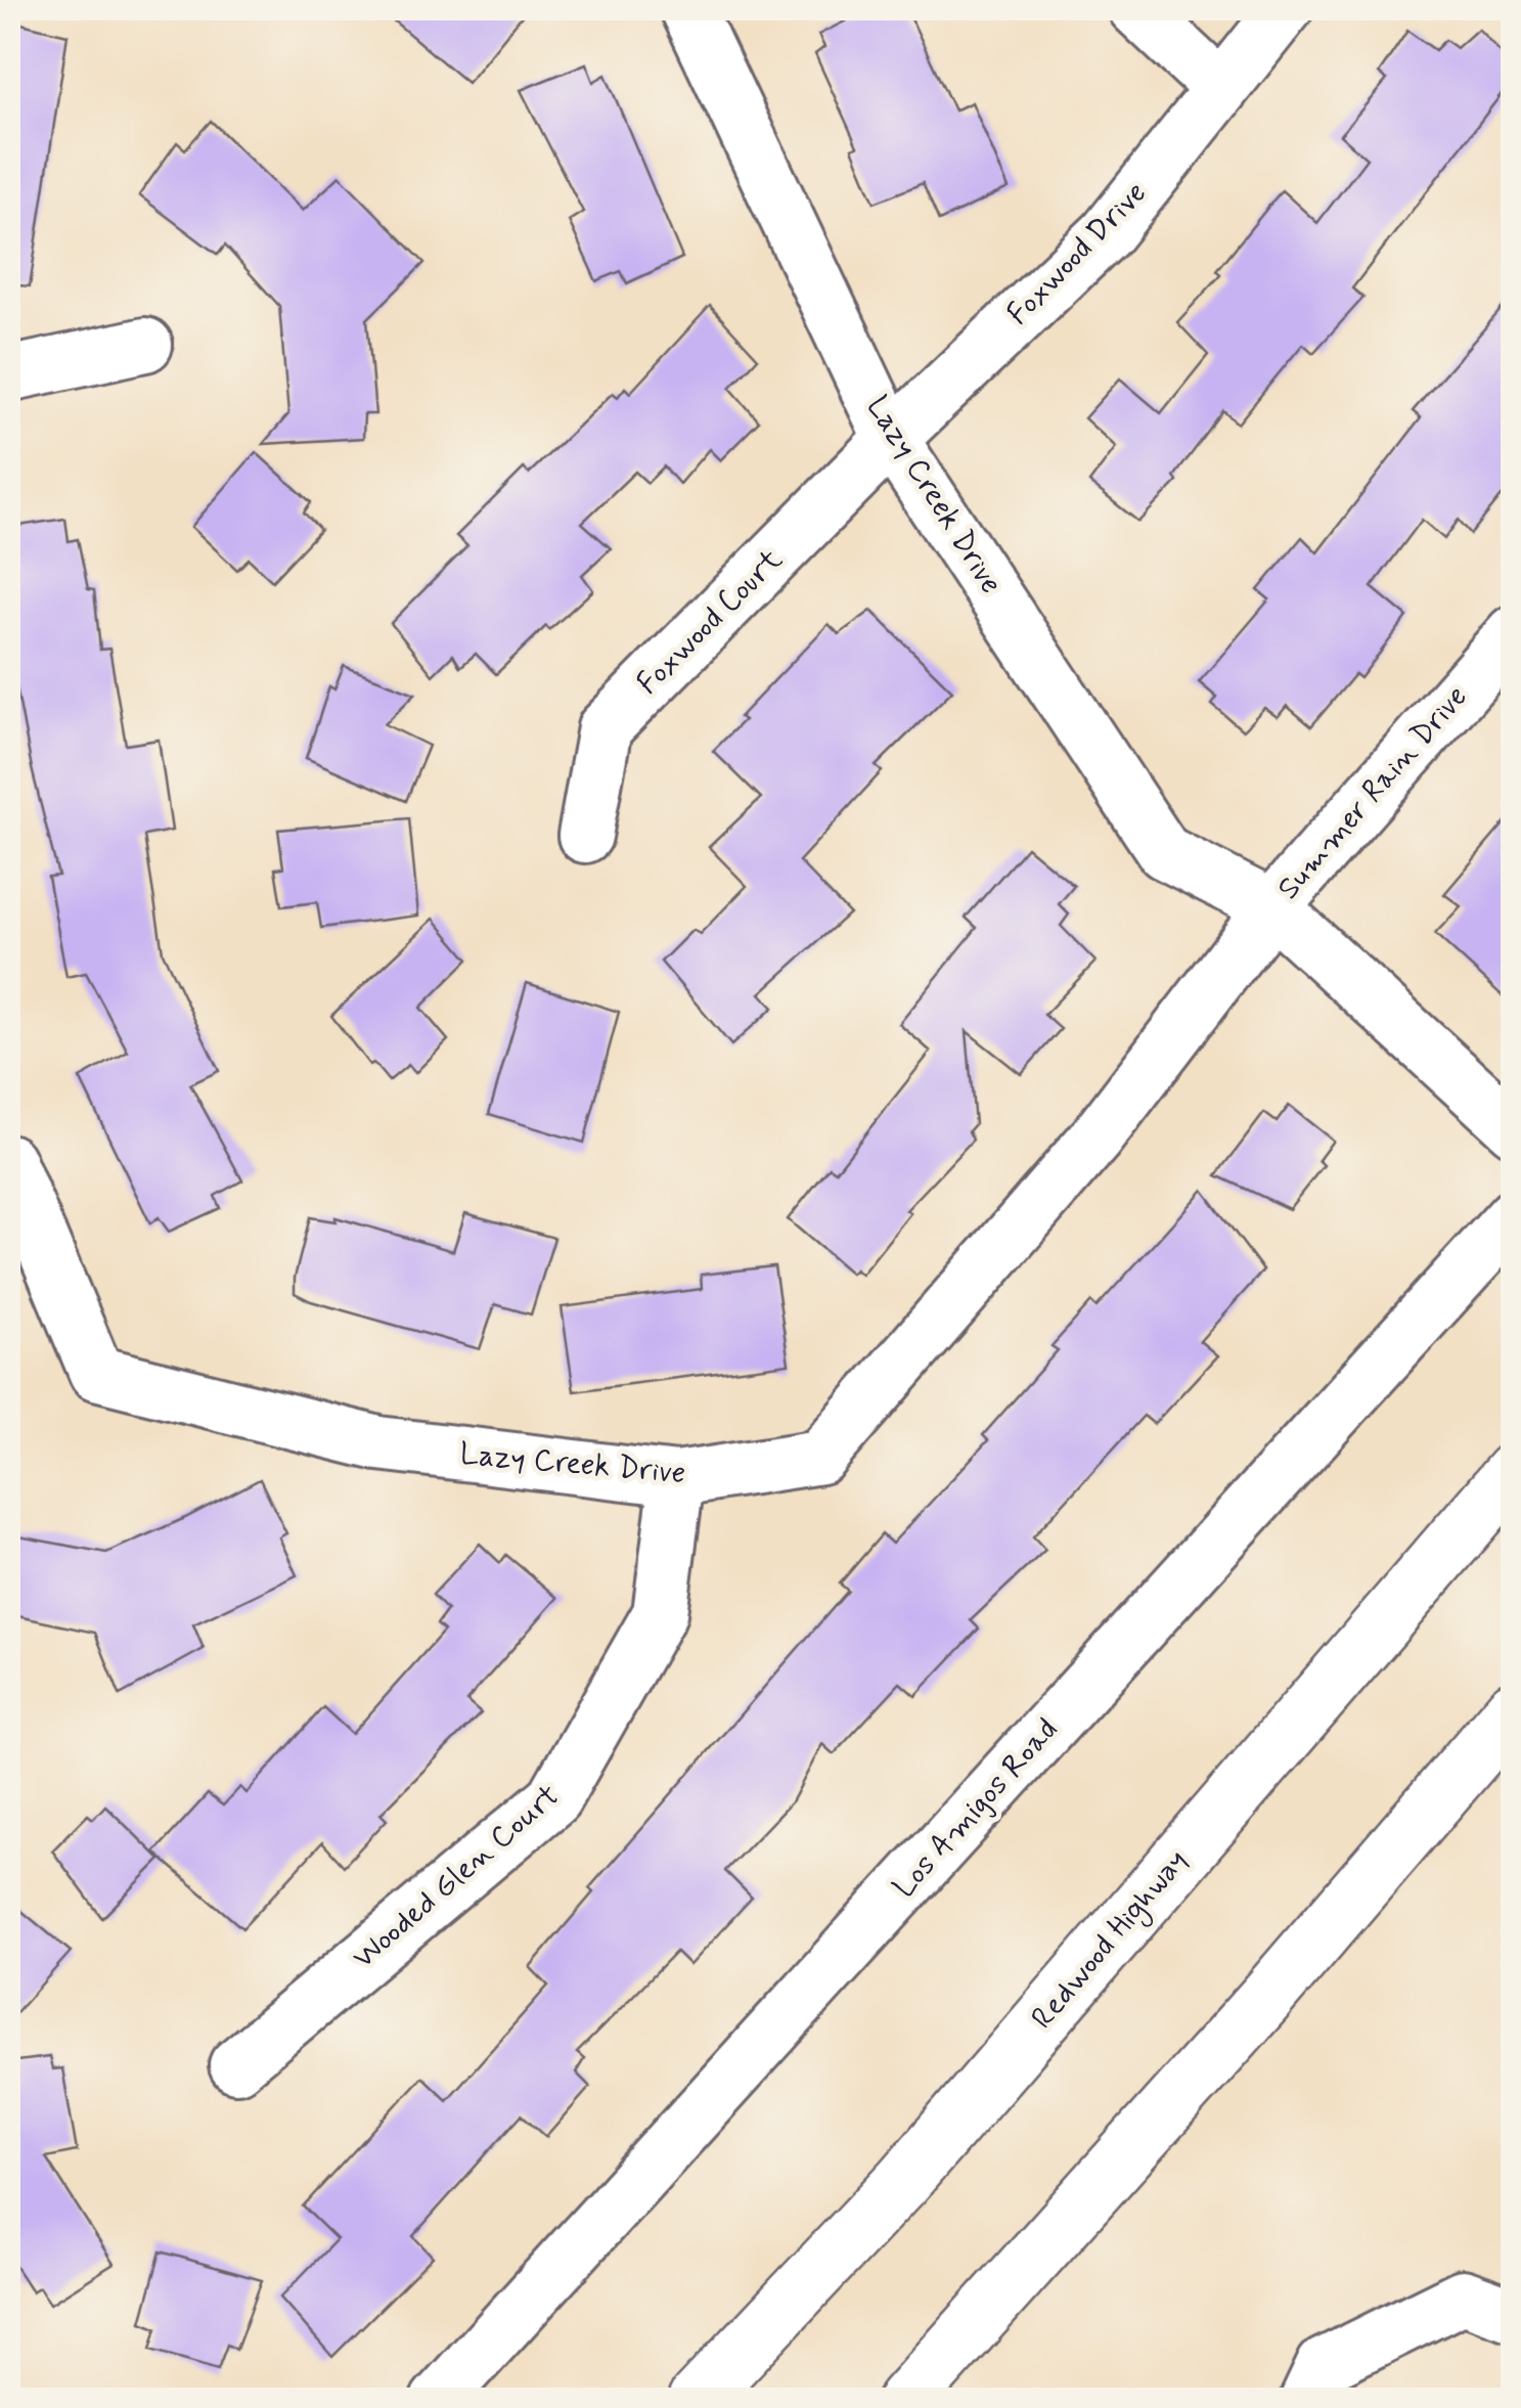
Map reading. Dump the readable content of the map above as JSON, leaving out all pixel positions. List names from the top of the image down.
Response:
{
  "streets": {
    "highway": ["Redwood Highway"],
    "street": [
      "Foxwood Drive",
      "Lazy Creek Drive",
      "Foxwood Court",
      "Summer Rain Drive",
      "Los Amigos Road",
      "Wooded Glen Court"
    ]
  },
  "crossings": [
    ["Foxwood Drive", "Lazy Creek Drive"],
    ["Foxwood Drive", "Foxwood Court"],
    ["Lazy Creek Drive", "Foxwood Court"],
    ["Lazy Creek Drive", "Summer Rain Drive"],
    ["Lazy Creek Drive", "Wooded Glen Court"]
  ]
}
